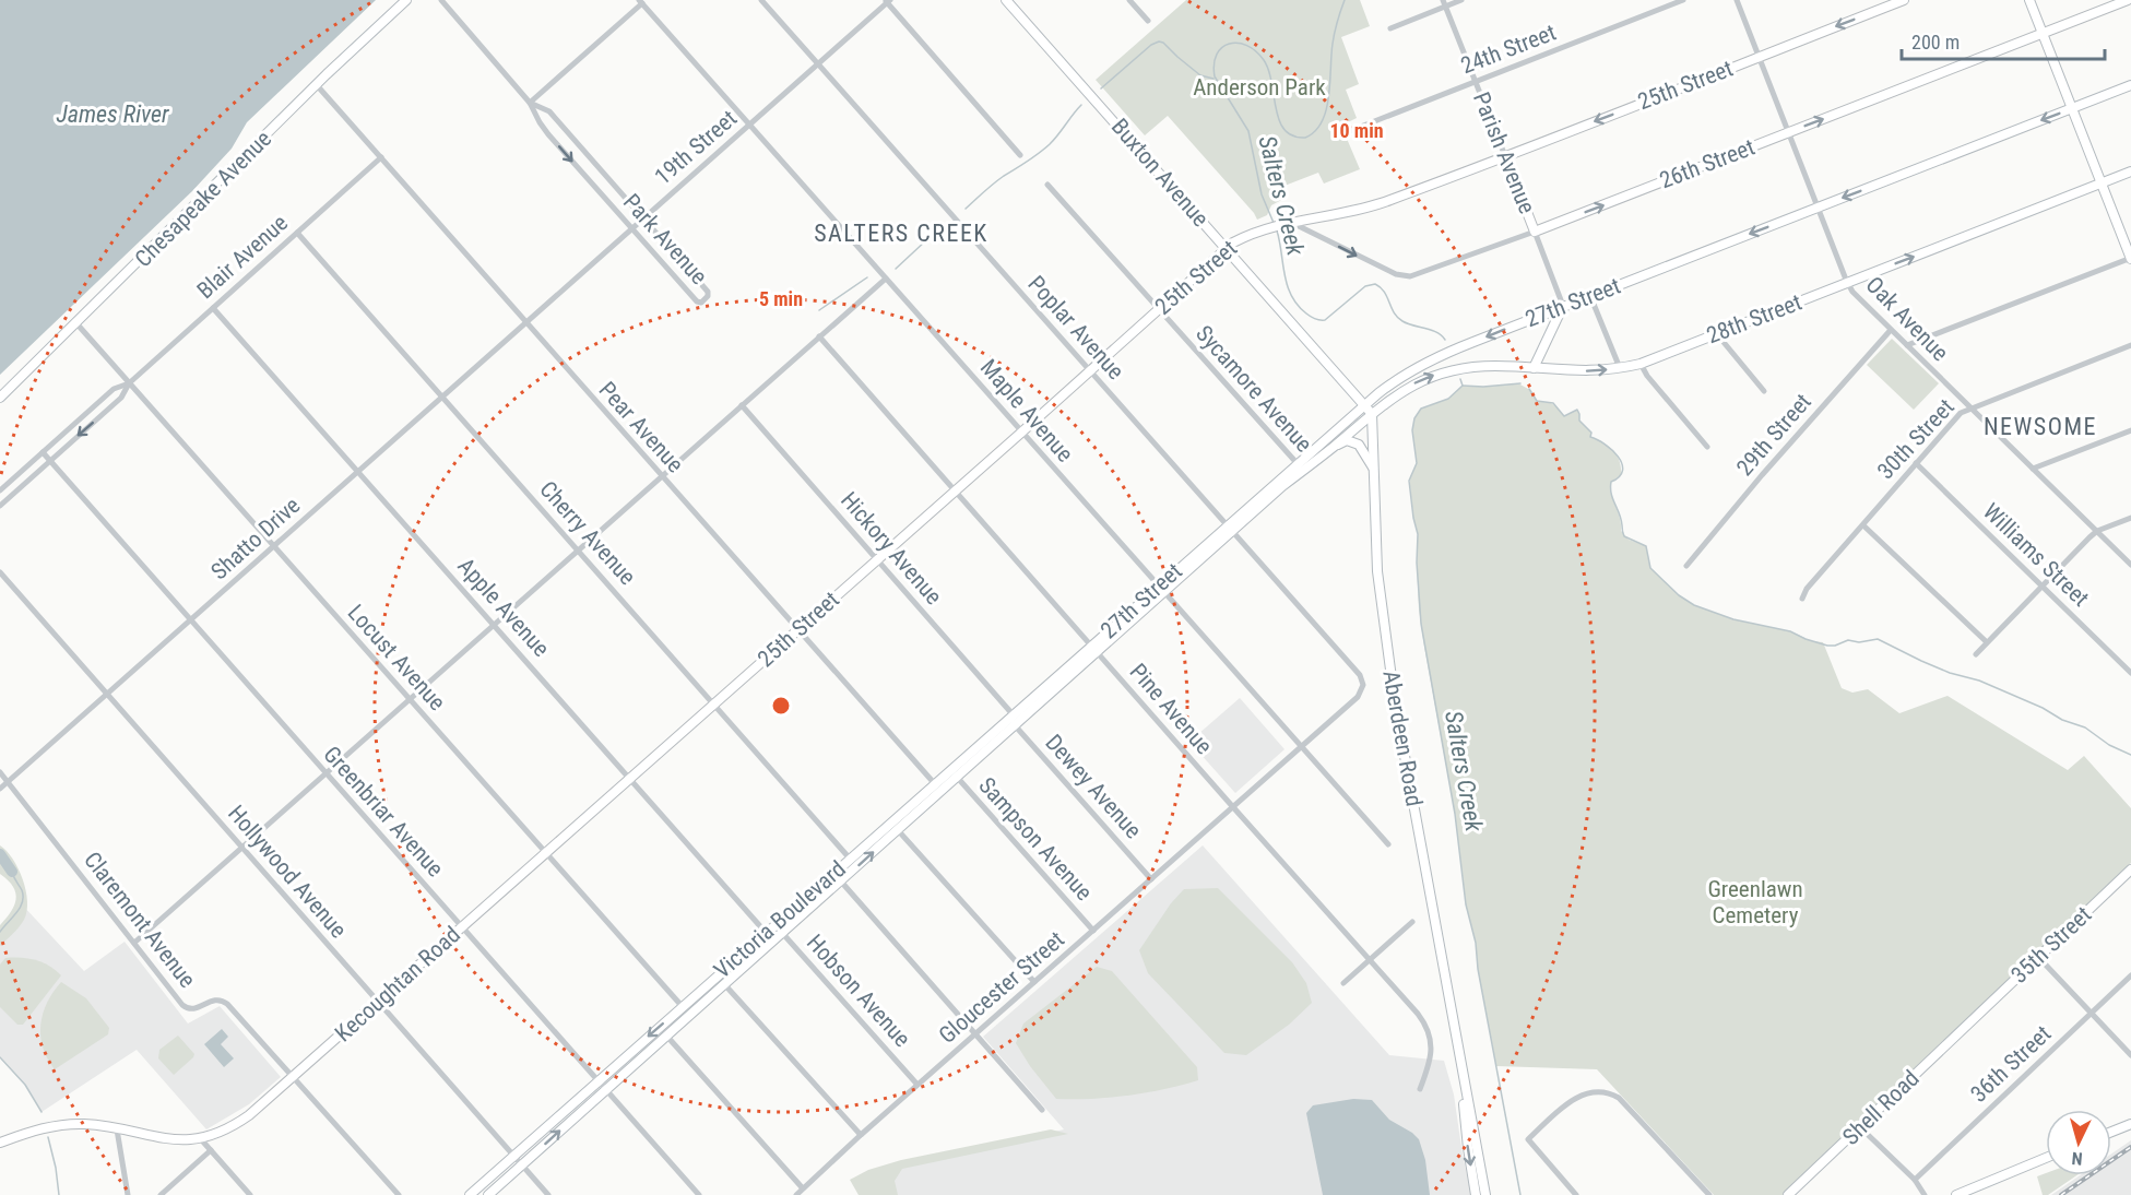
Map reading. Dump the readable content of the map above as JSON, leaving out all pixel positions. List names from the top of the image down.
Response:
{
  "streets": {
    "main road": [
      "25th Street",
      "Parish Avenue",
      "26th Street",
      "Buxton Avenue",
      "Chesapeake Avenue",
      "27th Street",
      "28th Street",
      "Aberdeen Road",
      "Victoria Boulevard",
      "35th Street",
      "Kecoughtan Road",
      "Shell Road"
    ],
    "street": [
      "24th Street",
      "19th Street",
      "Park Avenue",
      "Blair Avenue",
      "Oak Avenue",
      "Poplar Avenue",
      "Sycamore Avenue",
      "Maple Avenue",
      "Pear Avenue",
      "29th Street",
      "30th Street",
      "Cherry Avenue",
      "Shatto Drive",
      "Hickory Avenue",
      "Williams Street",
      "Apple Avenue",
      "Locust Avenue",
      "Pine Avenue",
      "Dewey Avenue",
      "Greenbriar Avenue",
      "Sampson Avenue",
      "Hollywood Avenue",
      "Claremont Avenue",
      "Gloucester Street",
      "Hobson Avenue",
      "36th Street"
    ]
  },
  "crossings": [
    ["24th Street", "Parish Avenue"],
    ["25th Street", "Parish Avenue"],
    ["25th Street", "26th Street"],
    ["25th Street", "Buxton Avenue"],
    ["25th Street", "Oak Avenue"],
    ["25th Street", "Poplar Avenue"],
    ["25th Street", "Sycamore Avenue"],
    ["25th Street", "Maple Avenue"],
    ["25th Street", "Pear Avenue"],
    ["25th Street", "Hickory Avenue"],
    ["25th Street", "Pine Avenue"],
    ["25th Street", "Kecoughtan Road"],
    ["19th Street", "Park Avenue"],
    ["19th Street", "Poplar Avenue"],
    ["19th Street", "Maple Avenue"],
    ["19th Street", "Pear Avenue"],
    ["19th Street", "Shatto Drive"],
    ["Parish Avenue", "26th Street"],
    ["Parish Avenue", "27th Street"],
    ["26th Street", "Oak Avenue"],
    ["Buxton Avenue", "27th Street"],
    ["Chesapeake Avenue", "Pear Avenue"],
    ["Chesapeake Avenue", "Locust Avenue"],
    ["Blair Avenue", "Pear Avenue"],
    ["Blair Avenue", "Cherry Avenue"],
    ["Blair Avenue", "Apple Avenue"],
    ["Blair Avenue", "Locust Avenue"],
    ["Blair Avenue", "Greenbriar Avenue"],
    ["27th Street", "28th Street"],
    ["27th Street", "Oak Avenue"],
    ["27th Street", "Poplar Avenue"],
    ["27th Street", "Sycamore Avenue"],
    ["27th Street", "Maple Avenue"],
    ["27th Street", "Pine Avenue"],
    ["27th Street", "Aberdeen Road"],
    ["27th Street", "Victoria Boulevard"],
    ["28th Street", "Oak Avenue"],
    ["28th Street", "Aberdeen Road"],
    ["Oak Avenue", "29th Street"],
    ["Oak Avenue", "30th Street"],
    ["Poplar Avenue", "Maple Avenue"],
    ["Pear Avenue", "Shatto Drive"],
    ["Pear Avenue", "Victoria Boulevard"],
    ["30th Street", "Williams Street"],
    ["Cherry Avenue", "Shatto Drive"],
    ["Cherry Avenue", "Victoria Boulevard"],
    ["Cherry Avenue", "Kecoughtan Road"],
    ["Shatto Drive", "Apple Avenue"],
    ["Shatto Drive", "Locust Avenue"],
    ["Shatto Drive", "Greenbriar Avenue"],
    ["Shatto Drive", "Hollywood Avenue"],
    ["Shatto Drive", "Claremont Avenue"],
    ["Hickory Avenue", "Dewey Avenue"],
    ["Hickory Avenue", "Victoria Boulevard"],
    ["Apple Avenue", "Victoria Boulevard"],
    ["Apple Avenue", "Kecoughtan Road"],
    ["Apple Avenue", "Hobson Avenue"],
    ["Locust Avenue", "Victoria Boulevard"],
    ["Locust Avenue", "Kecoughtan Road"],
    ["Pine Avenue", "Victoria Boulevard"],
    ["Pine Avenue", "Gloucester Street"],
    ["Dewey Avenue", "Victoria Boulevard"],
    ["Dewey Avenue", "Gloucester Street"],
    ["Greenbriar Avenue", "Victoria Boulevard"],
    ["Greenbriar Avenue", "Kecoughtan Road"],
    ["Sampson Avenue", "Victoria Boulevard"],
    ["Sampson Avenue", "Gloucester Street"],
    ["Hollywood Avenue", "Victoria Boulevard"],
    ["Hollywood Avenue", "Kecoughtan Road"],
    ["Claremont Avenue", "Kecoughtan Road"],
    ["Victoria Boulevard", "Hobson Avenue"],
    ["35th Street", "Shell Road"],
    ["Gloucester Street", "Hobson Avenue"]
  ],
  "one_way": ["26th Street", "27th Street", "28th Street"],
  "districts": ["SALTERS CREEK", "NEWSOME"],
  "water": ["James River", "Salters Creek"],
  "parks": ["Anderson Park", "Greenlawn Cemetery"],
  "scale_bar": "200 m",
  "north": "bottom",
  "rings": ["10 min", "5 min"]
}
